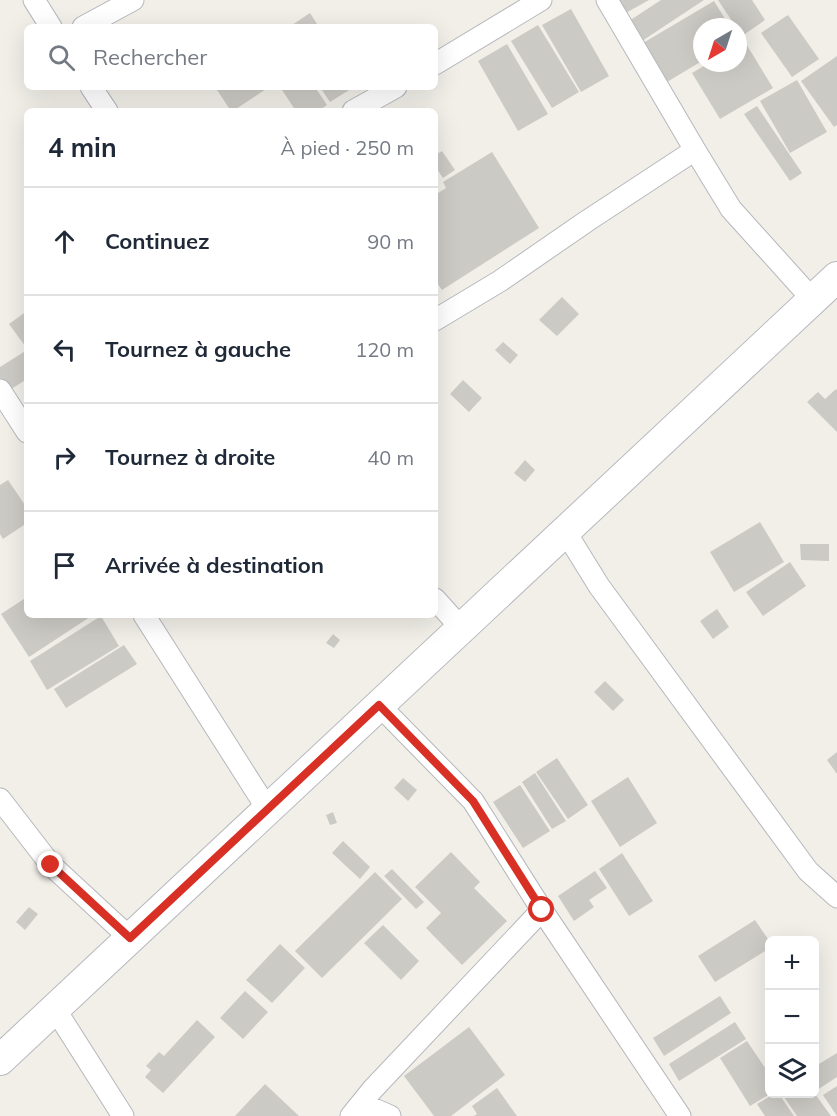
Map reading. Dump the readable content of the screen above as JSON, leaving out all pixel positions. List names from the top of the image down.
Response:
{
  "north": "bottom left",
  "page": {
    "search": "Rechercher",
    "heading": ["4 min", "À pied · 250 m"],
    "list": [
      ["Continuez", "90 m"],
      ["Tournez à gauche", "120 m"],
      ["Tournez à droite", "40 m"],
      "Arrivée à destination"
    ],
    "map_buttons": ["+", "−"]
  }
}
